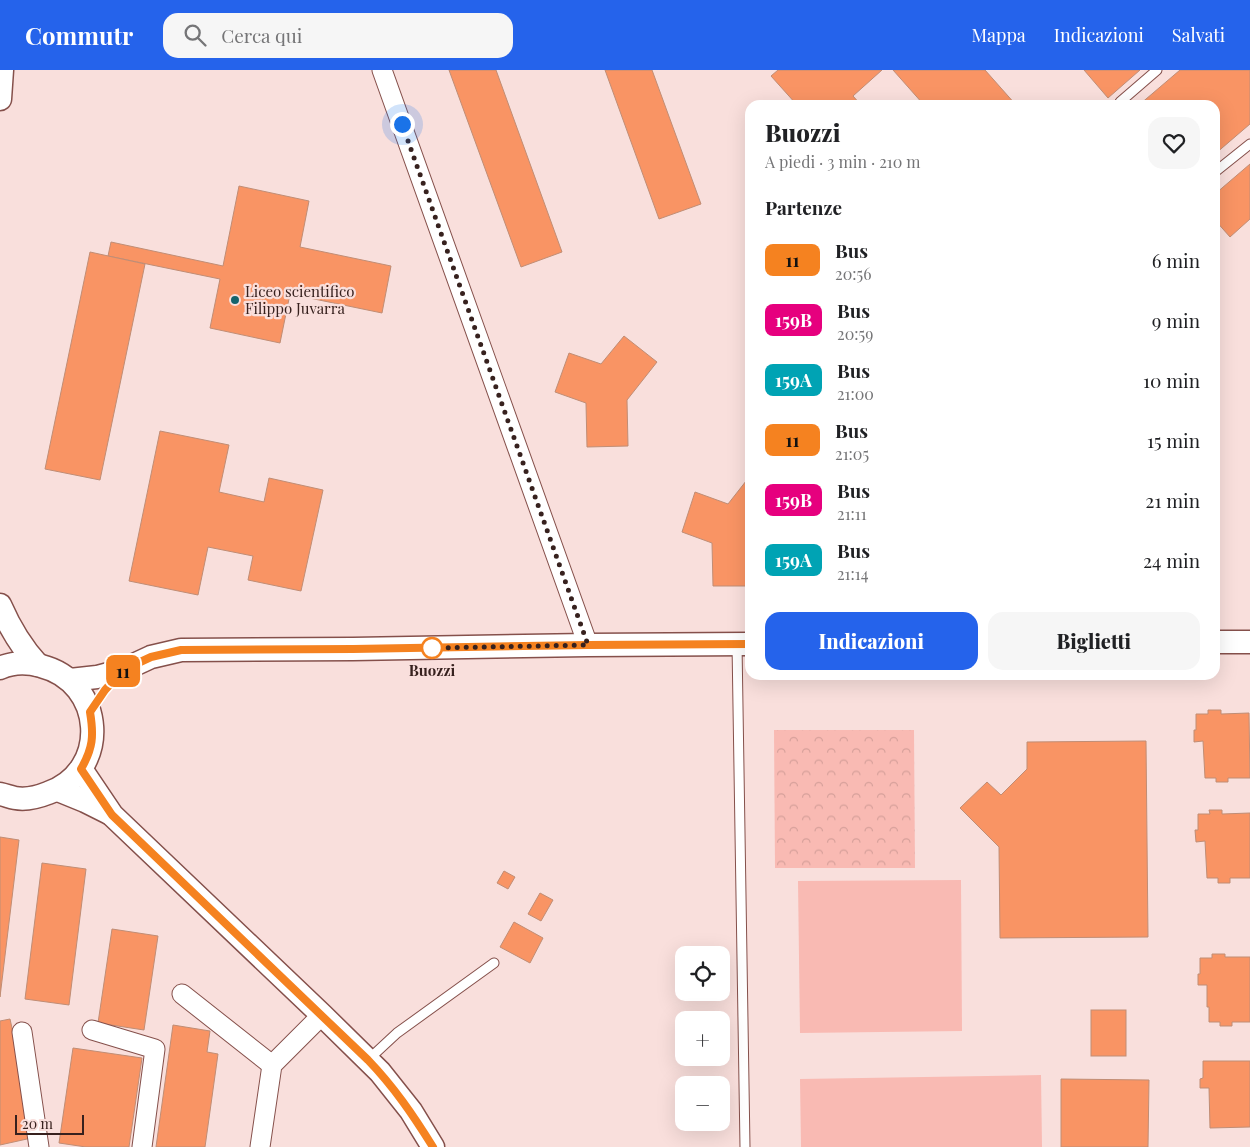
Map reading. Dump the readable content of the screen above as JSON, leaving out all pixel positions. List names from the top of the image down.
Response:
{
  "places": ["Liceo scientifico Filippo Juvarra", "Buozzi"],
  "lines": ["bus line 11"],
  "scale_bar": "20 m",
  "page": {
    "header": "Commutr",
    "search": "Cerca qui",
    "nav": ["Mappa", "Indicazioni", "Salvati"],
    "on_map": "11",
    "heading": [
      ["Buozzi", "A piedi · 3 min · 210 m"],
      "Partenze"
    ],
    "list": [
      {
        "mark": "11",
        "name": "Bus",
        "note": "20:56",
        "value": "6 min"
      },
      {
        "mark": "159B",
        "name": "Bus",
        "note": "20:59",
        "value": "9 min"
      },
      {
        "mark": "159A",
        "name": "Bus",
        "note": "21:00",
        "value": "10 min"
      },
      {
        "mark": "11",
        "name": "Bus",
        "note": "21:05",
        "value": "15 min"
      },
      {
        "mark": "159B",
        "name": "Bus",
        "note": "21:11",
        "value": "21 min"
      },
      {
        "mark": "159A",
        "name": "Bus",
        "note": "21:14",
        "value": "24 min"
      }
    ],
    "buttons": ["Indicazioni", "Biglietti"],
    "map_buttons": ["+", "−"],
    "scale": "20 m"
  }
}
